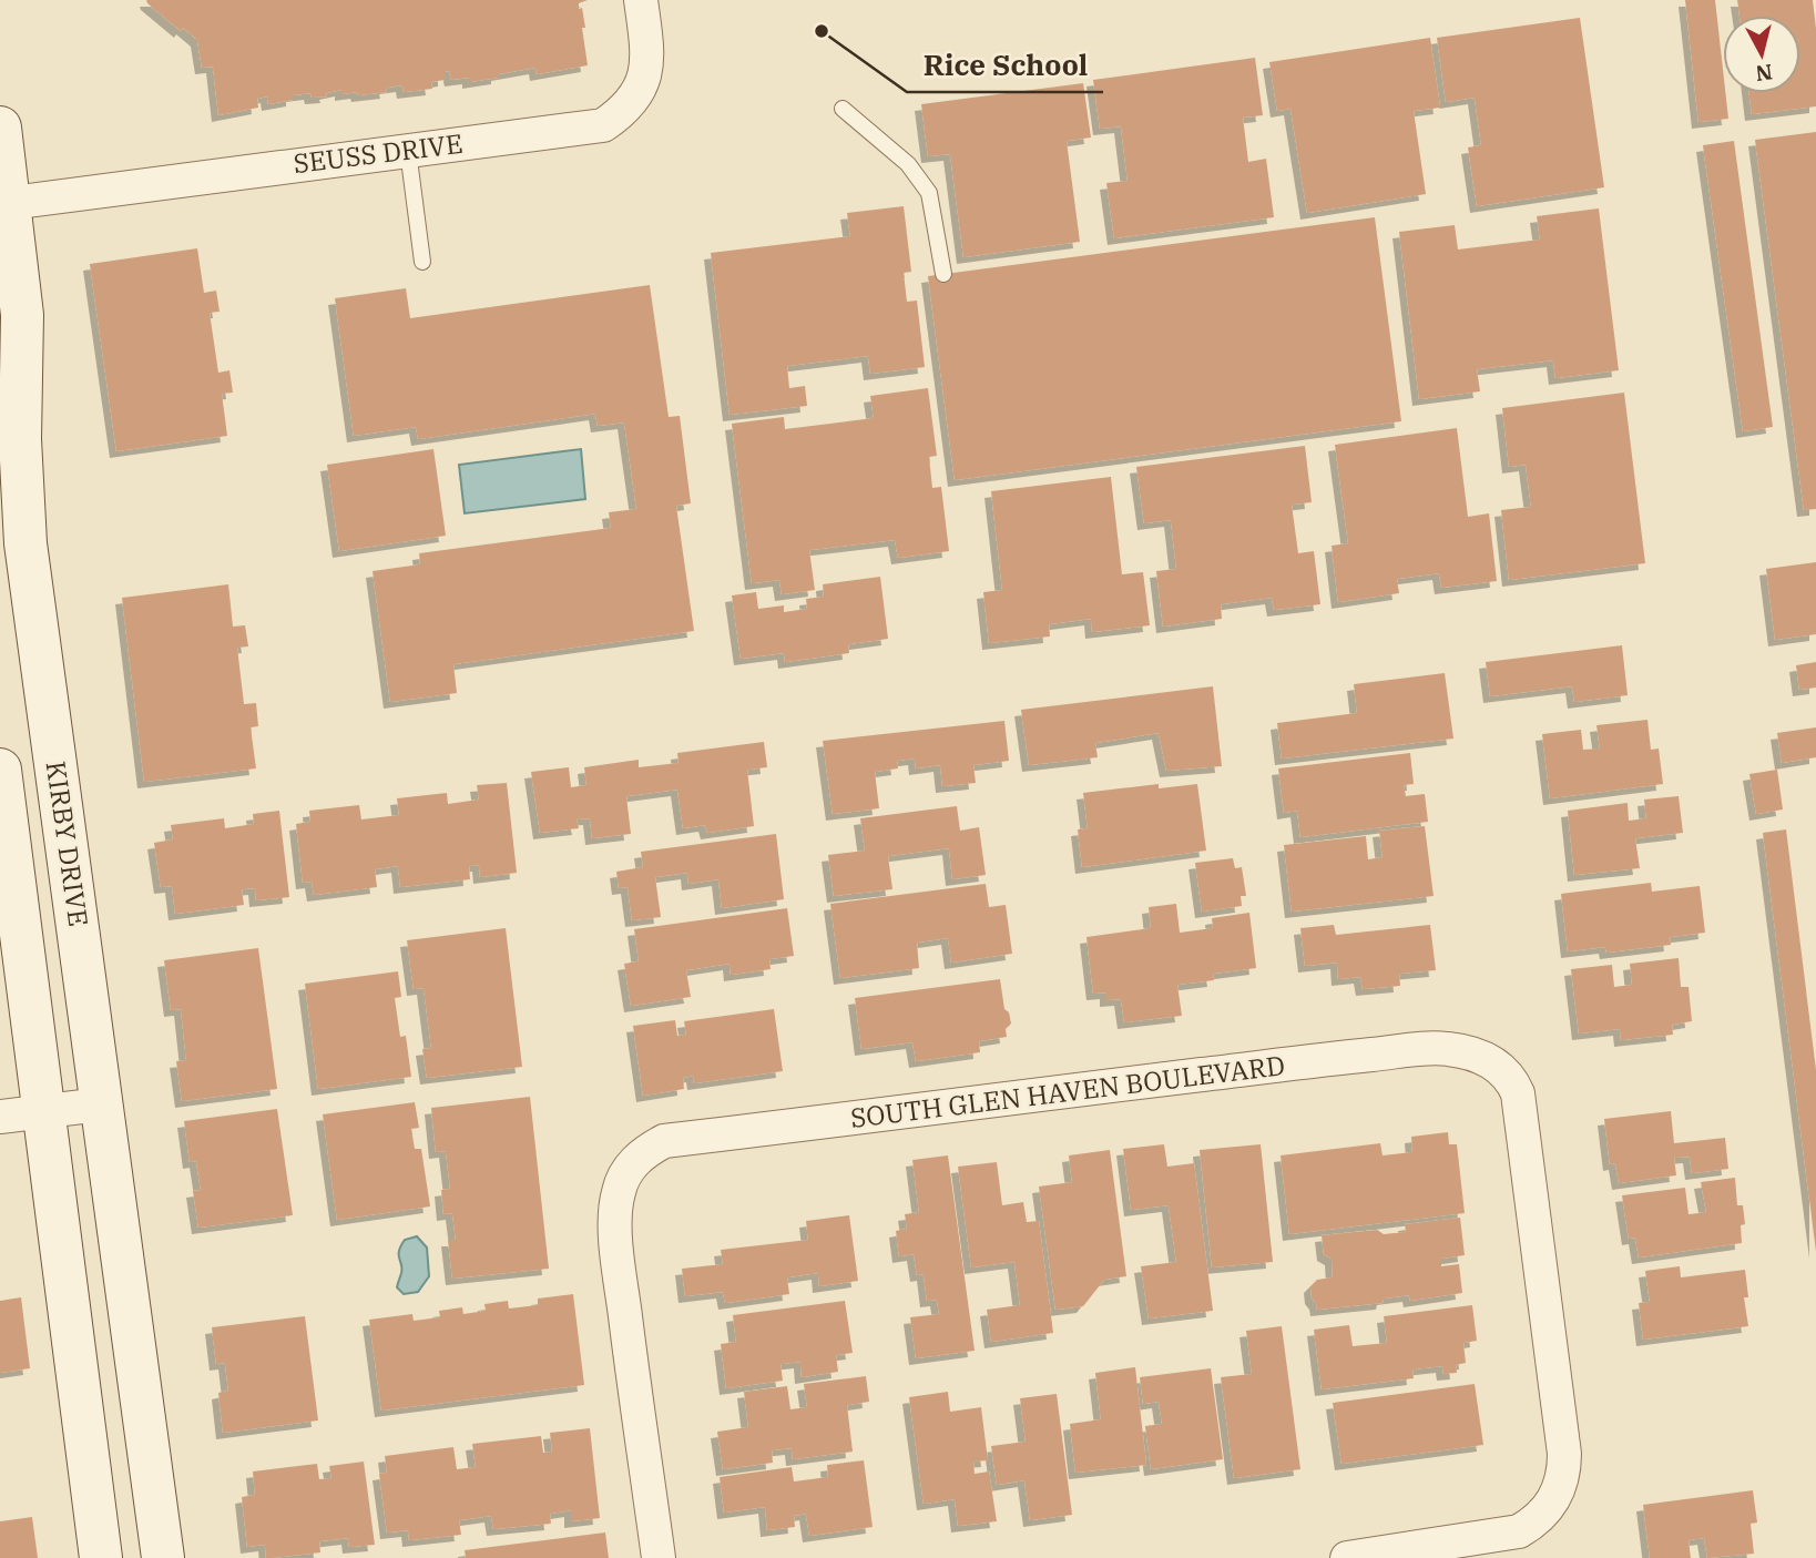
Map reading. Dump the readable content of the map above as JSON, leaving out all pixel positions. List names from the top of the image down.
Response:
{
  "streets": {
    "main road": ["KIRBY DRIVE"],
    "street": ["SEUSS DRIVE", "SOUTH GLEN HAVEN BOULEVARD"]
  },
  "crossings": [
    ["SEUSS DRIVE", "KIRBY DRIVE"]
  ],
  "places": ["Rice School"],
  "north": "bottom"
}
